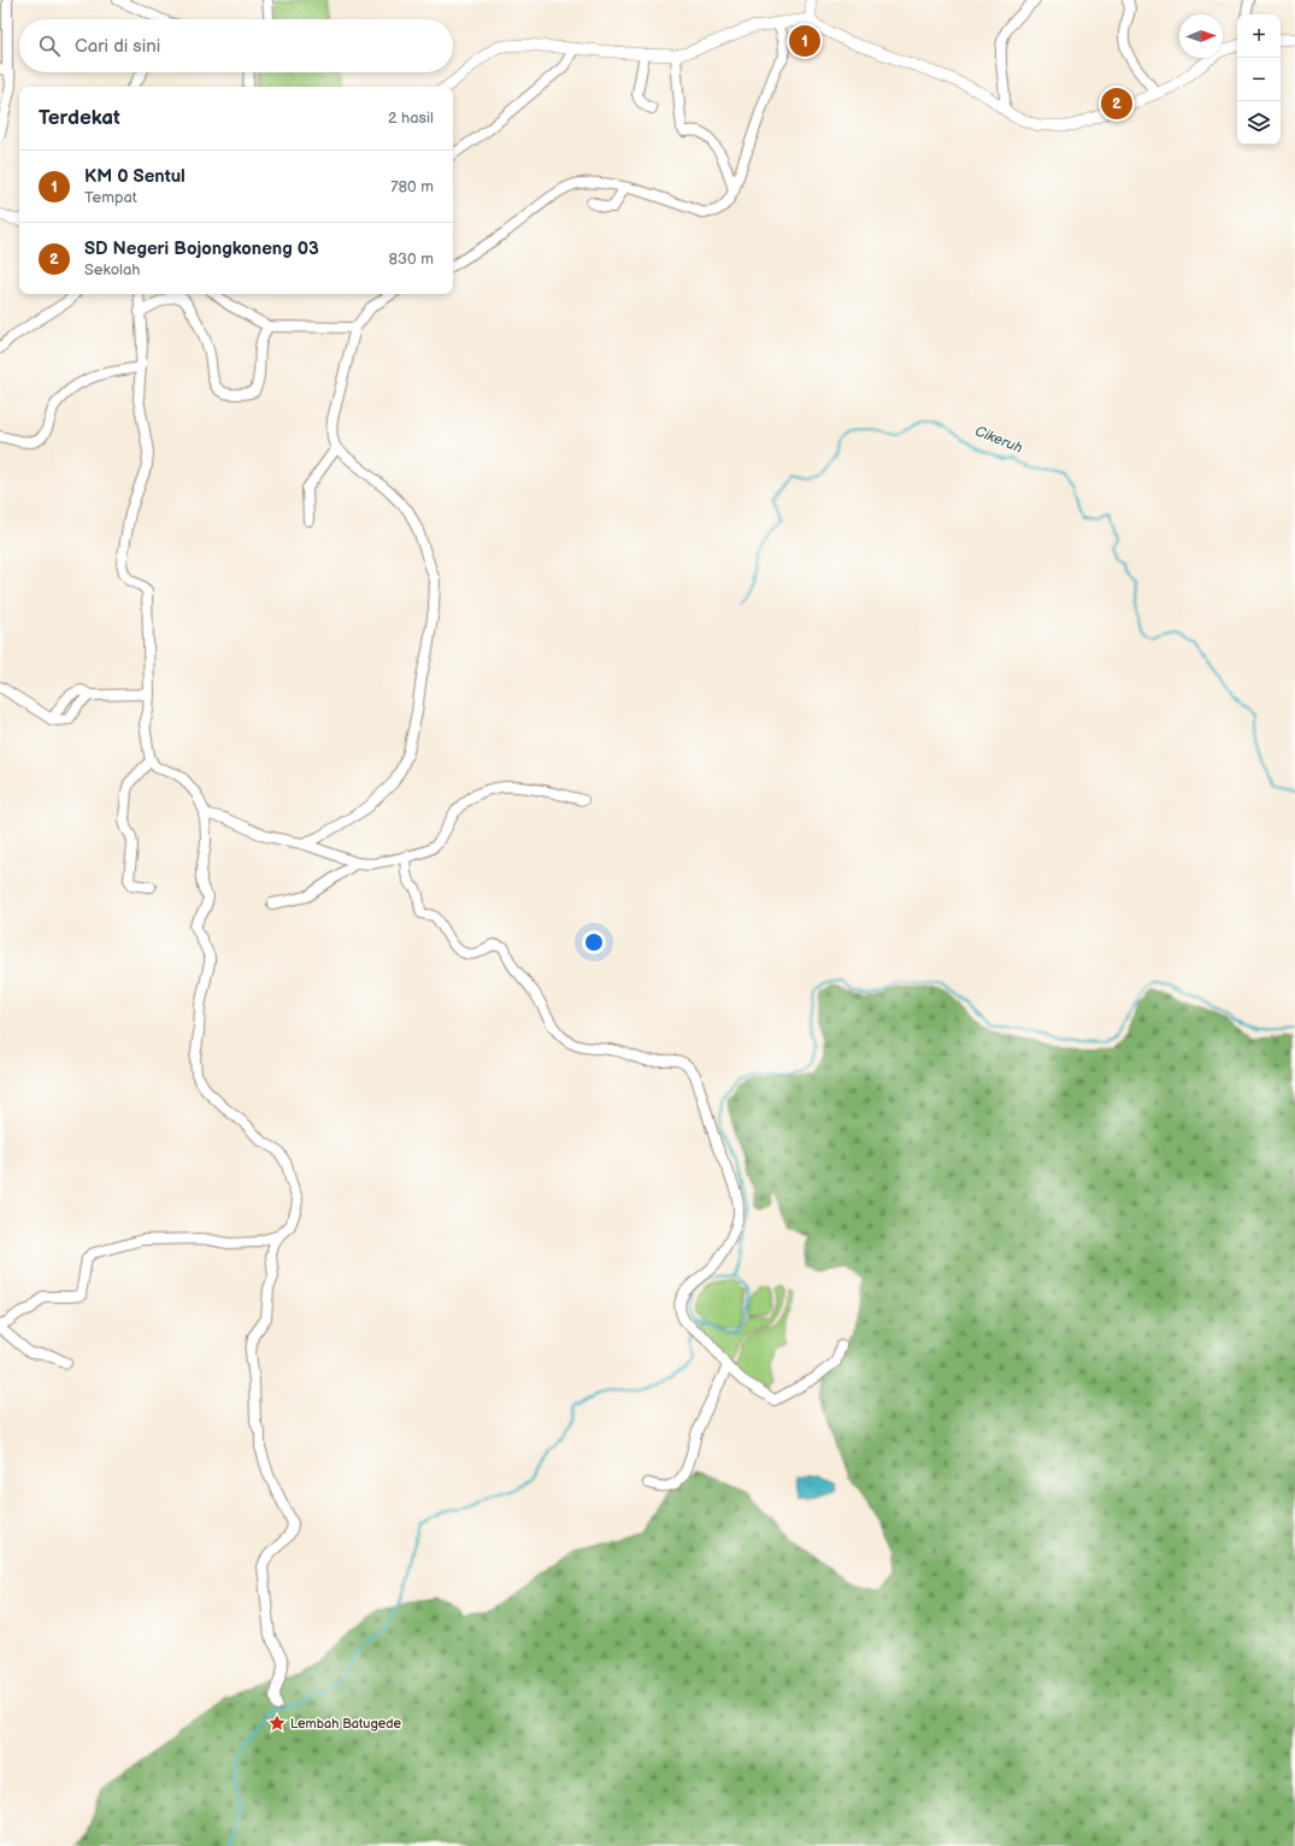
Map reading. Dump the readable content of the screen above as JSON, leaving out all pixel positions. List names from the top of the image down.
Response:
{
  "water": ["Cikeruh"],
  "places": {
    "place": ["Lembah Batugede"]
  },
  "north": "right",
  "page": {
    "map_buttons": ["+", "−"],
    "search": "Cari di sini",
    "pins": ["1", "2"],
    "heading": ["Terdekat", "2 hasil"],
    "list": [
      {
        "mark": "1",
        "name": "KM 0 Sentul",
        "note": "Tempat",
        "value": "780 m"
      },
      {
        "mark": "2",
        "name": "SD Negeri Bojongkoneng 03",
        "note": "Sekolah",
        "value": "830 m"
      }
    ]
  }
}
